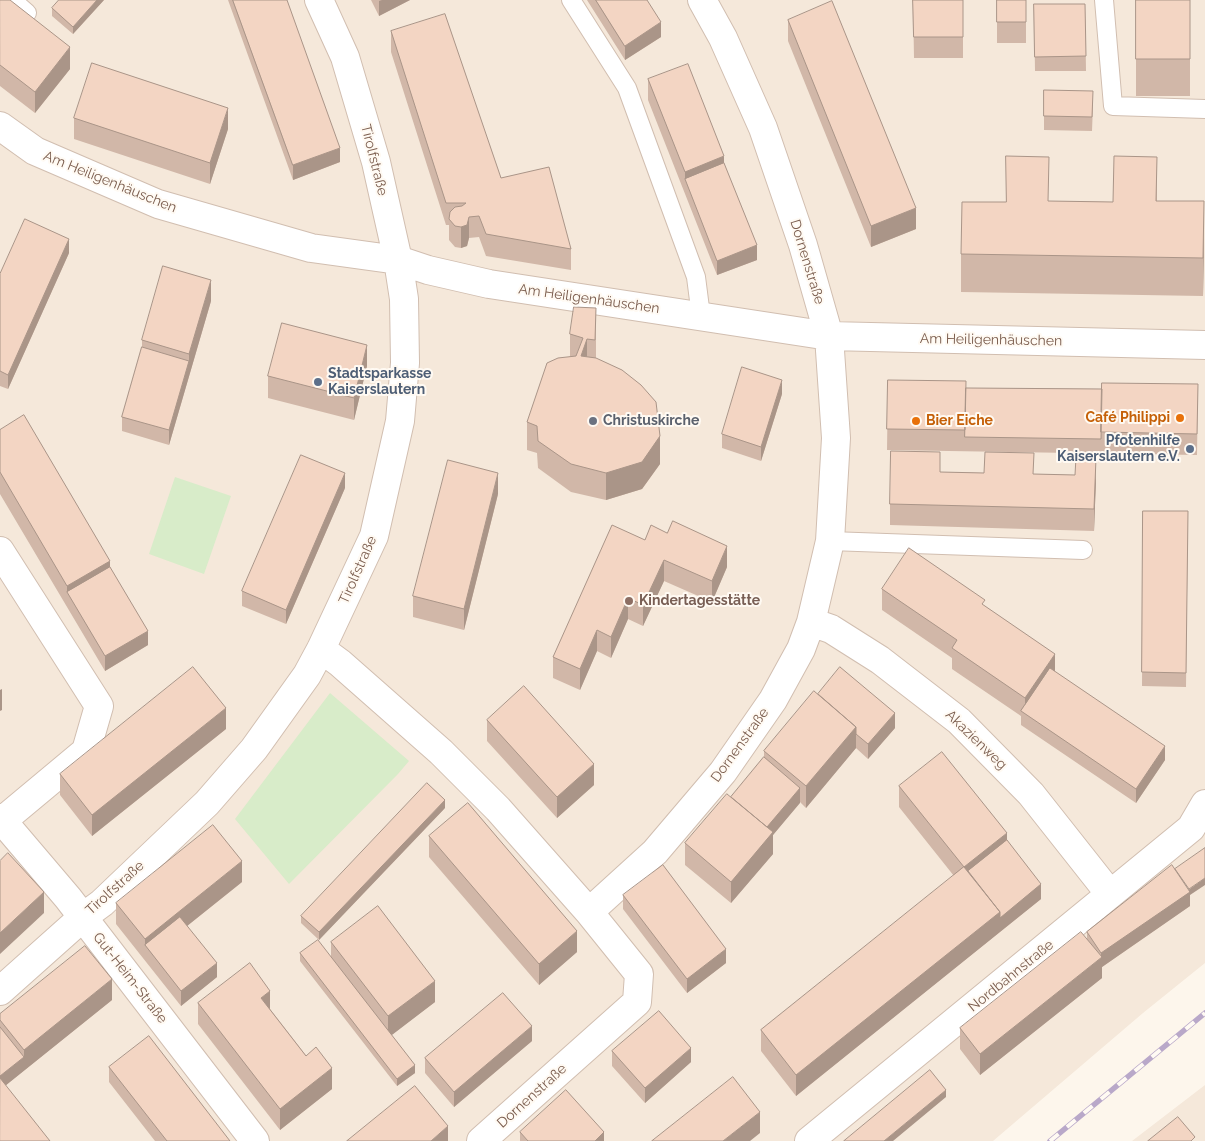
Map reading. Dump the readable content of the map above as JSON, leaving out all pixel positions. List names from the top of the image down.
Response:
{
  "streets": {
    "street": [
      "Tirolfstraße",
      "Am Heiligenhäuschen",
      "Dornenstraße",
      "Akazienweg",
      "Nordbahnstraße",
      "Gut-Heim-Straße"
    ]
  },
  "crossings": [
    ["Tirolfstraße", "Am Heiligenhäuschen"],
    ["Tirolfstraße", "Dornenstraße"],
    ["Tirolfstraße", "Gut-Heim-Straße"],
    ["Am Heiligenhäuschen", "Dornenstraße"],
    ["Dornenstraße", "Akazienweg"],
    ["Akazienweg", "Nordbahnstraße"]
  ],
  "places": [
    "Stadtsparkasse Kaiserslautern",
    "Café Philippi",
    "Christuskirche",
    "Bier Eiche",
    "Pfotenhilfe Kaiserslautern e.V.",
    "Kindertagesstätte"
  ]
}
